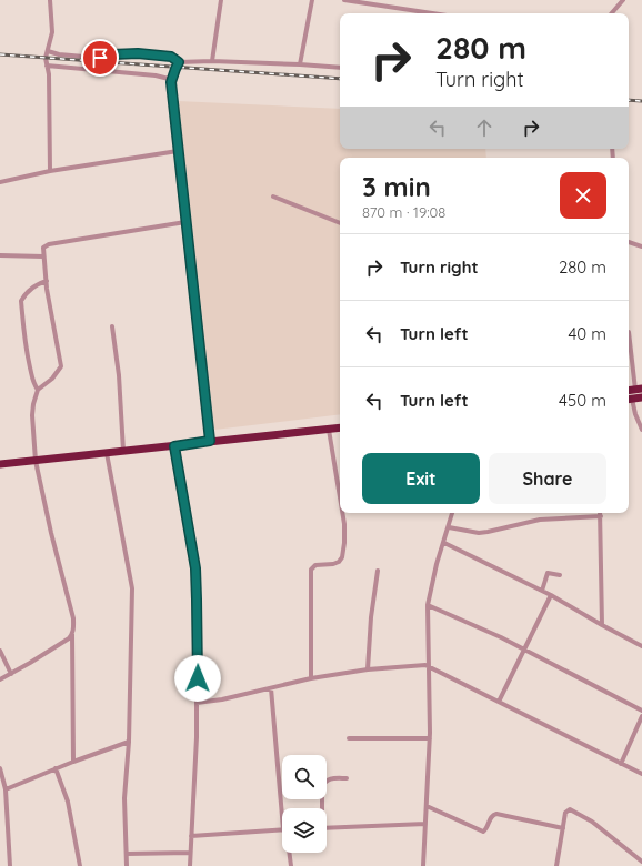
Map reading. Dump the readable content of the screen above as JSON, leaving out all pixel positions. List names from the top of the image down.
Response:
{
  "page": {
    "turn": ["280 m", "Turn right"],
    "heading": ["3 min", "870 m · 19:08"],
    "list": [
      {
        "name": "Turn right",
        "value": "280 m"
      },
      {
        "name": "Turn left",
        "value": "40 m"
      },
      {
        "name": "Turn left",
        "value": "450 m"
      }
    ],
    "buttons": ["Exit", "Share"]
  }
}
